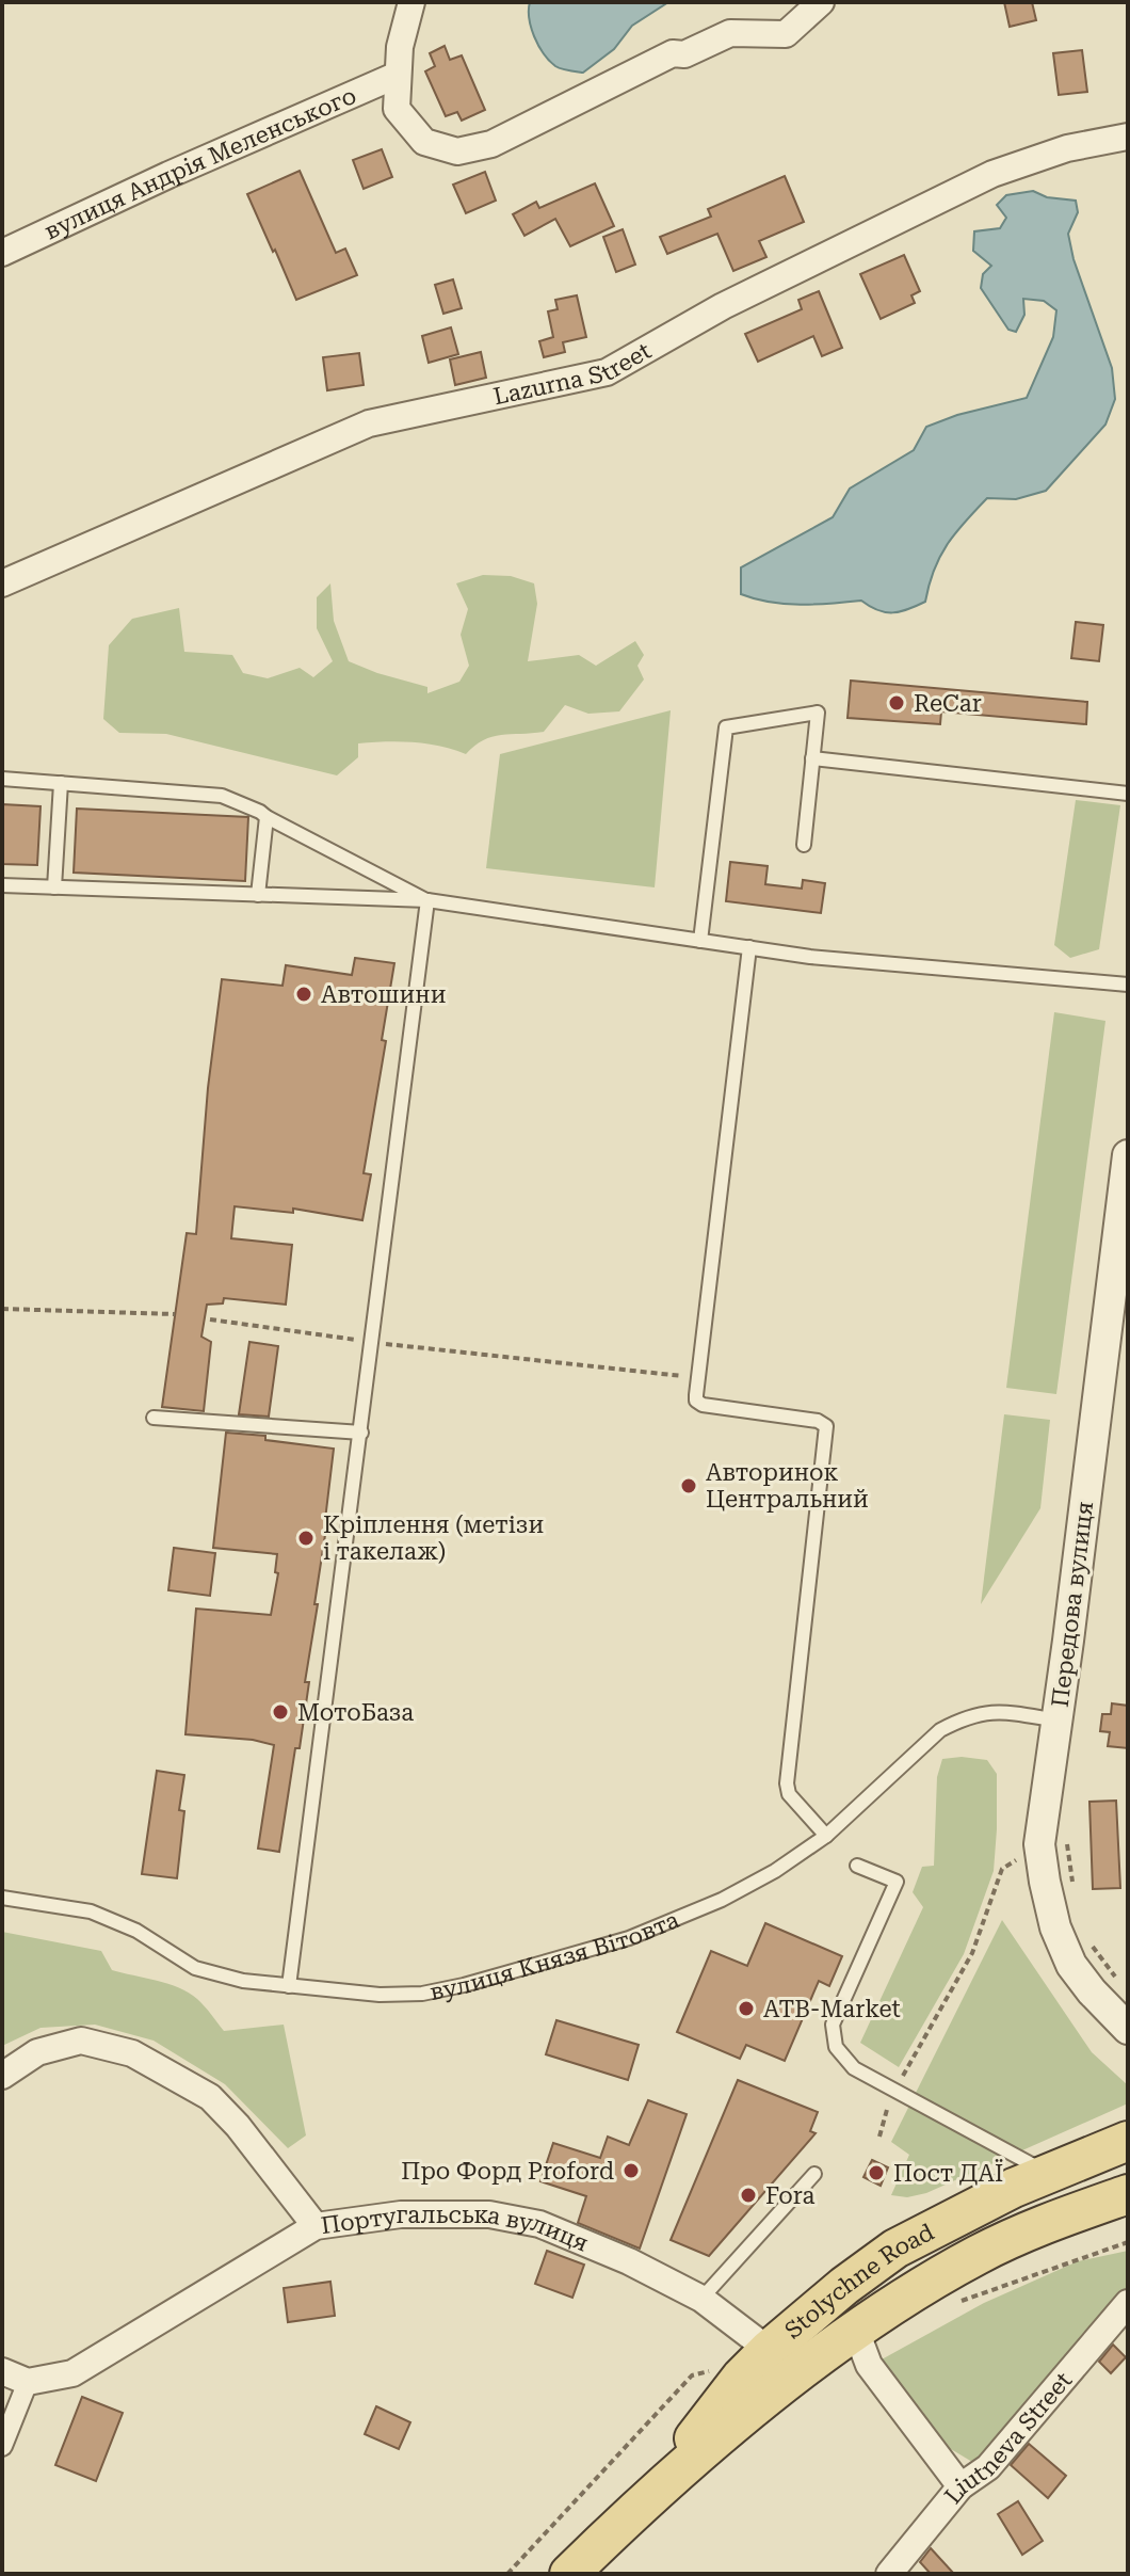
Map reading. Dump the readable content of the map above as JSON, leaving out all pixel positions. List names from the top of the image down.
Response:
{
  "streets": {
    "main road": ["Stolychne Road"],
    "street": [
      "вулиця Андрія Меленського",
      "Lazurna Street",
      "Передова вулиця",
      "Португальська вулиця",
      "Liutneva Street"
    ],
    "lane": ["вулиця Князя Вітовта"]
  },
  "crossings": [
    ["Передова вулиця", "вулиця Князя Вітовта"],
    ["Португальська вулиця", "Stolychne Road"]
  ],
  "places": [
    "ReCar",
    "Автошини",
    "Авторинок Центральний",
    "Кріплення (метізи і такелаж)",
    "МотоБаза",
    "ATB-Market",
    "Про Форд Proford",
    "Пост ДАЇ",
    "Fora"
  ]
}
